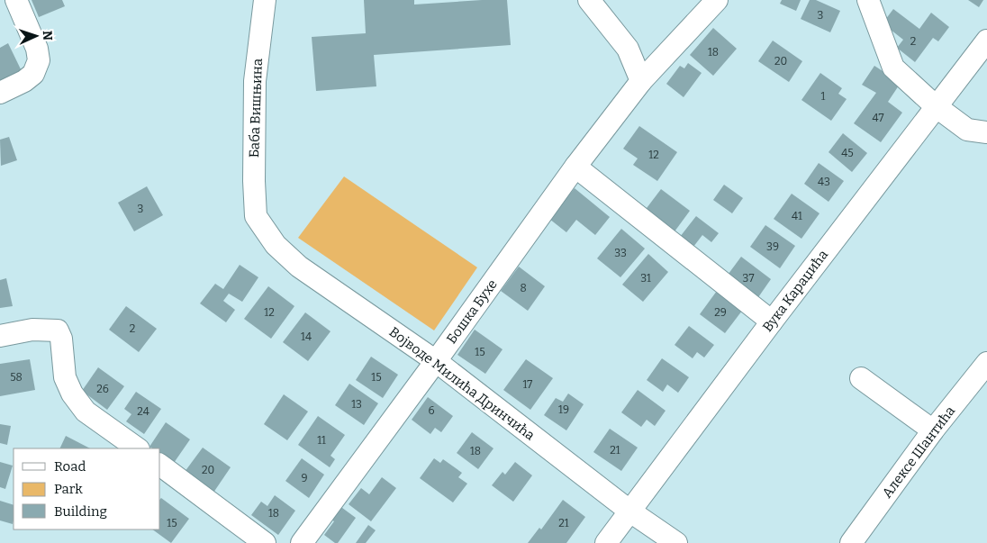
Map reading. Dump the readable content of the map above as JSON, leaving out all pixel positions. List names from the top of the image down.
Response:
{
  "streets": {
    "street": [
      "Баба Вишњина",
      "Вука Караџића",
      "Бошка Бухе",
      "Војводе Милића Дринчића",
      "Алексе Шантића"
    ]
  },
  "crossings": [
    ["Баба Вишњина", "Војводе Милића Дринчића"],
    ["Вука Караџића", "Војводе Милића Дринчића"],
    ["Бошка Бухе", "Војводе Милића Дринчића"]
  ],
  "house_numbers": [
    "3",
    "2",
    "18",
    "20",
    "1",
    "47",
    "45",
    "12",
    "43",
    "3",
    "41",
    "39",
    "33",
    "31",
    "37",
    "8",
    "12",
    "29",
    "2",
    "14",
    "15",
    "58",
    "15",
    "17",
    "26",
    "13",
    "19",
    "6",
    "24",
    "11",
    "21",
    "18",
    "20",
    "9",
    "18",
    "15",
    "21"
  ],
  "legend": ["Road", "Park", "Building"],
  "north": "right"
}
